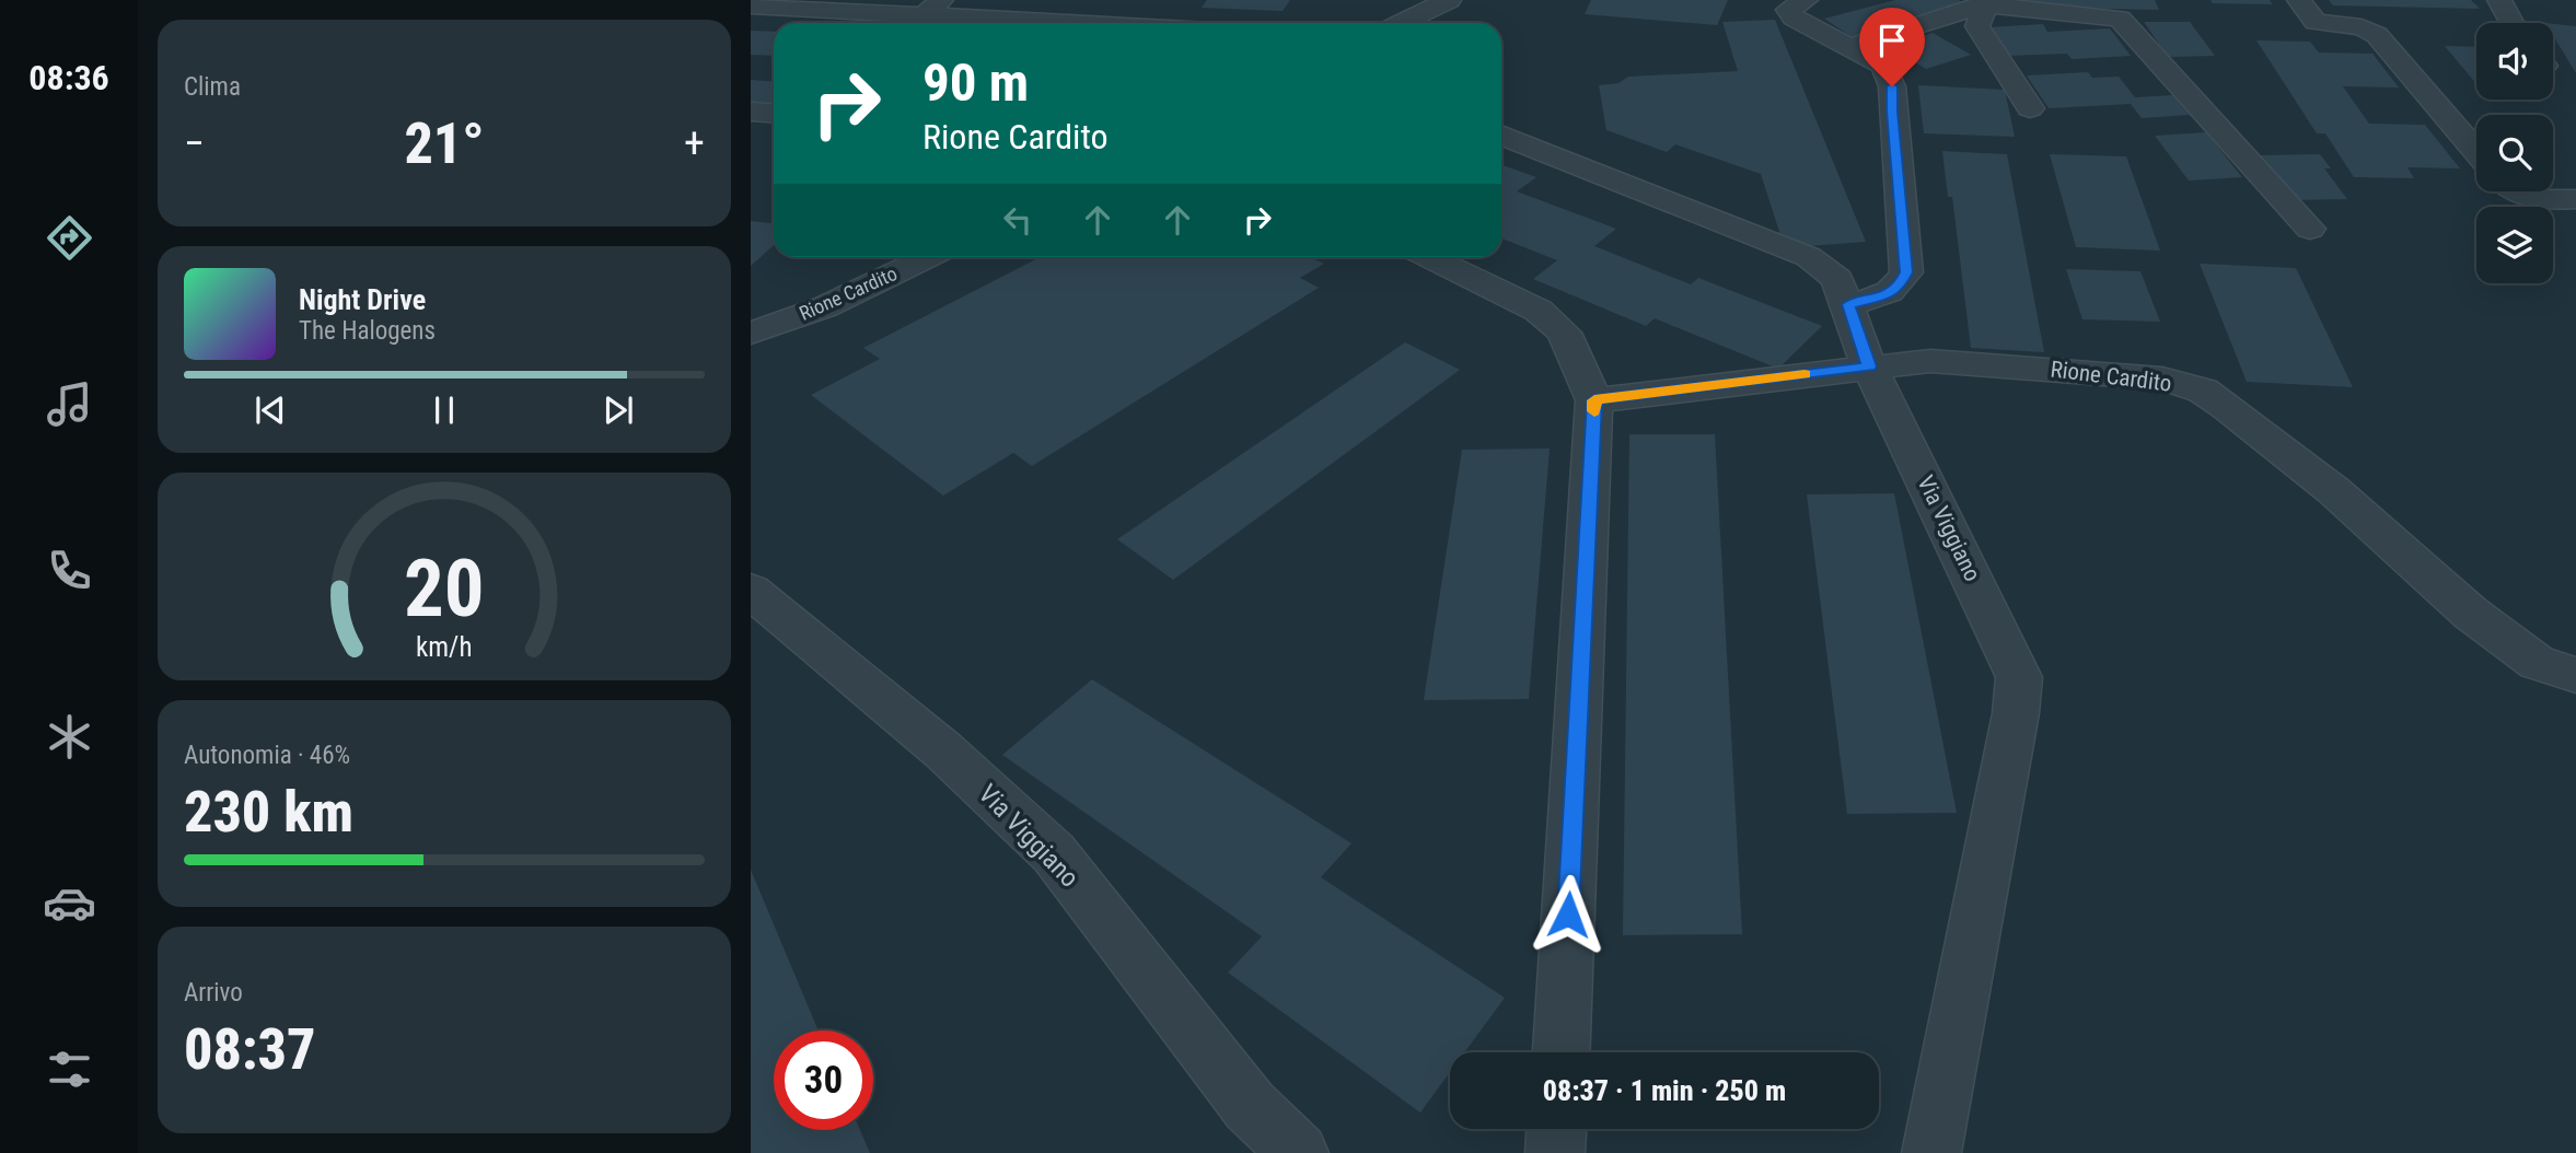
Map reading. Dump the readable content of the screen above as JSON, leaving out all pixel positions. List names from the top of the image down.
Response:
{
  "streets": {
    "street": ["Rione Cardito", "Via Viggiano"]
  },
  "crossings": [
    ["Rione Cardito", "Via Viggiano"]
  ],
  "page": {
    "tabs": "08:36",
    "tile": [
      "Clima",
      ["Autonomia · 46%", "230 km"],
      ["Arrivo", "08:37"]
    ],
    "turn": ["90 m", "Rione Cardito"],
    "heat": ["−", "21°", "+"],
    "song": ["Night Drive", "The Halogens"],
    "limit": "30",
    "trip": "08:37 · 1 min · 250 m",
    "gauge": ["20", "km/h"]
  }
}
